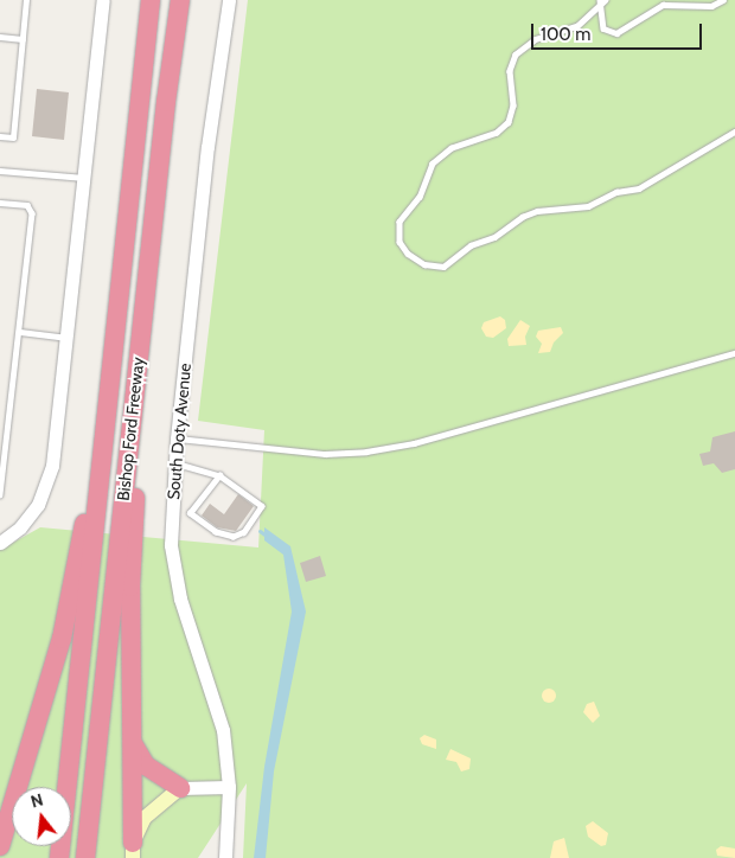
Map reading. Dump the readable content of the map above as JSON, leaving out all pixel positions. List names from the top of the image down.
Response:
{
  "streets": {
    "highway": ["Bishop Ford Freeway"],
    "street": ["South Doty Avenue"]
  },
  "scale_bar": "100 m",
  "north": "top"
}
